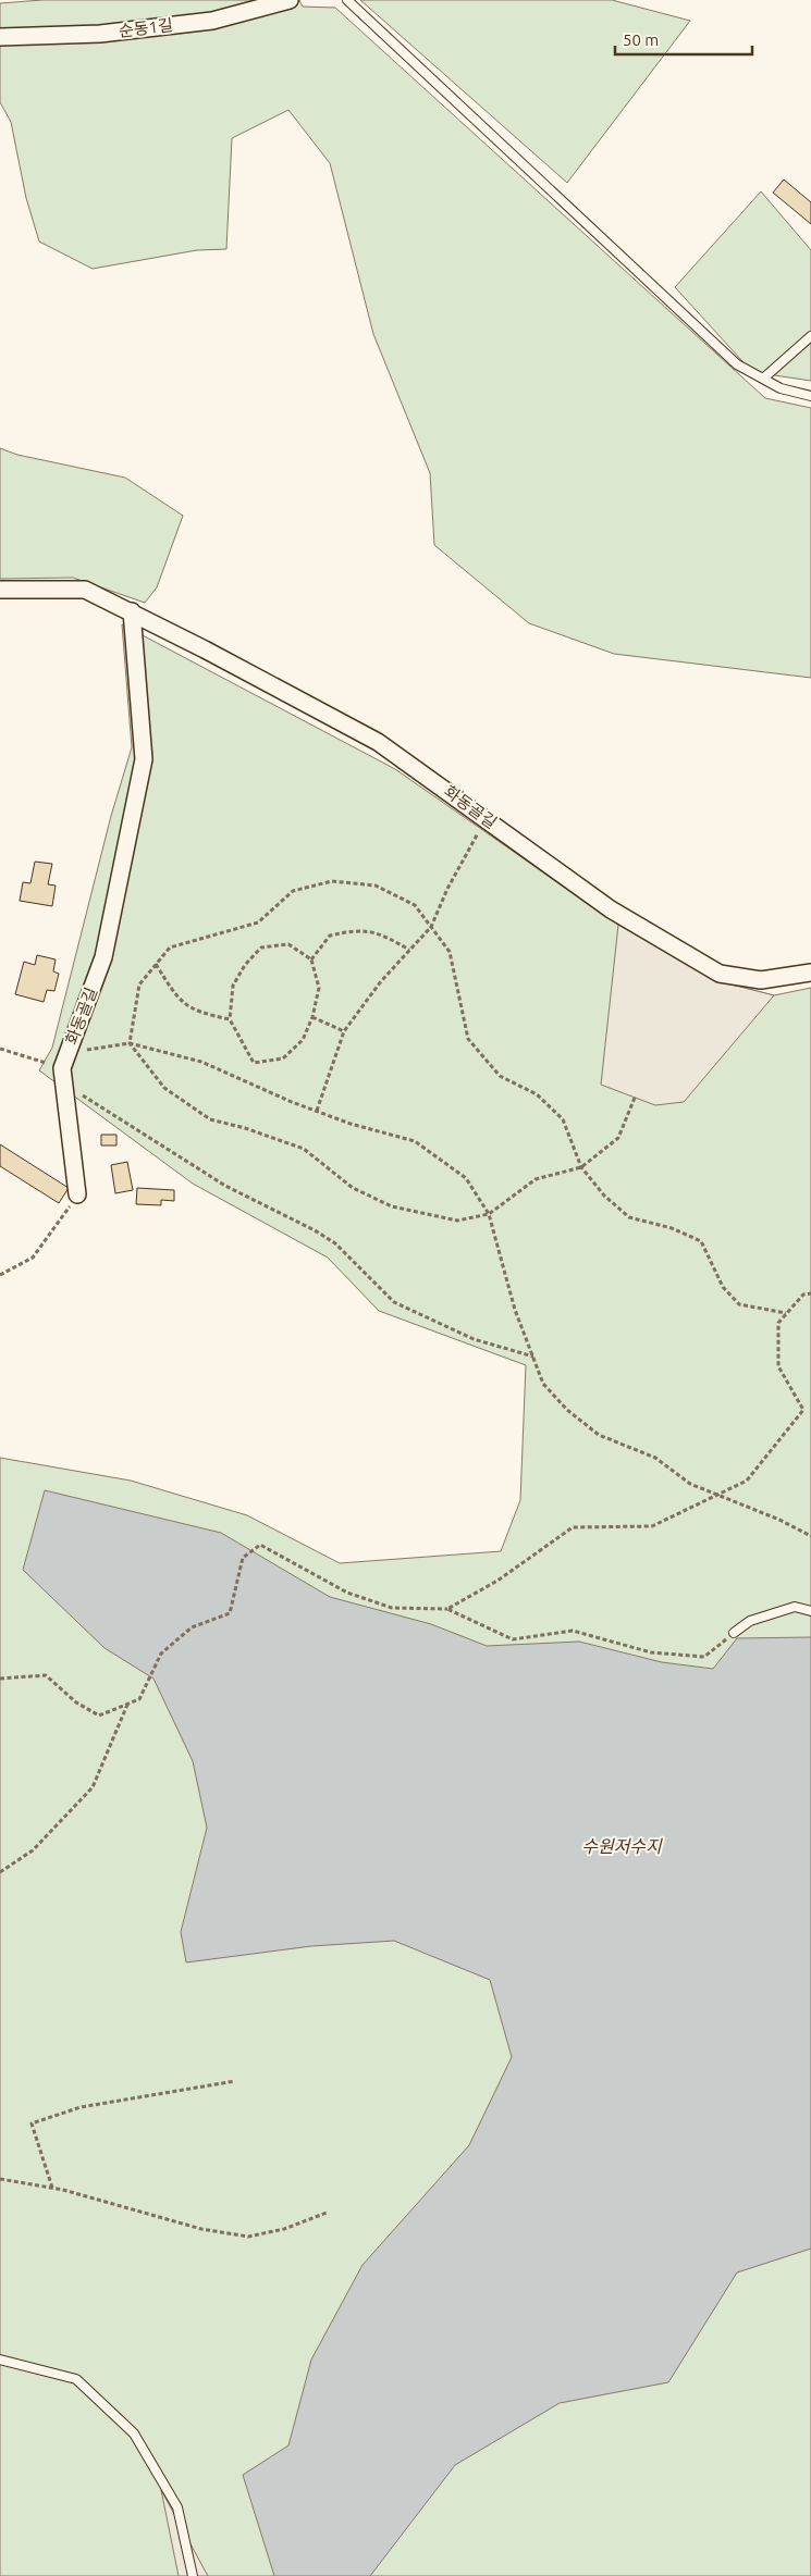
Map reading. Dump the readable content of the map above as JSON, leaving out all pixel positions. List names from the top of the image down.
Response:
{
  "streets": {
    "street": ["순동1길", "화동골길"]
  },
  "water": ["수원저수지"],
  "scale_bar": "50 m"
}
